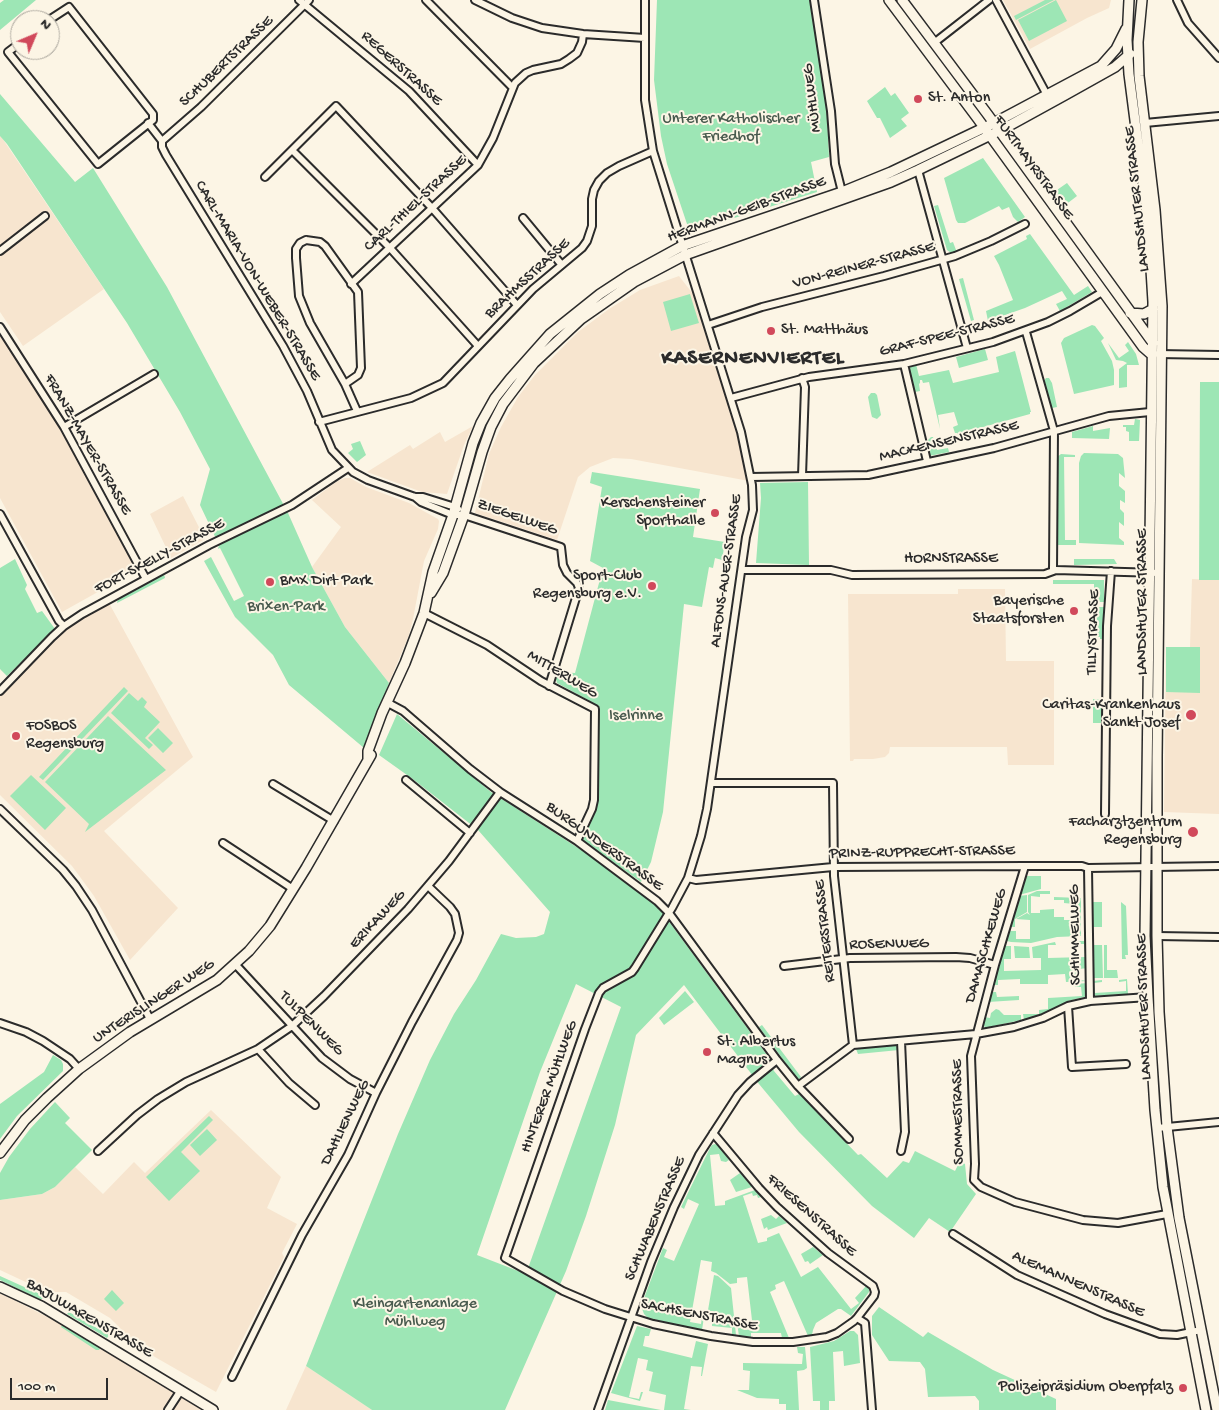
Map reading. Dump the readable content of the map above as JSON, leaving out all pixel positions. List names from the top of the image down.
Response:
{
  "streets": {
    "main road": [
      "FURTMAYRSTRASSE",
      "LANDSHUTER STRASSE",
      "HERMANN-GEIB-STRASSE",
      "UNTERISLINGER WEG",
      "BAJUWARENSTRASSE"
    ],
    "street": [
      "SCHUBERTSTRASSE",
      "REGERSTRASSE",
      "MÜHLWEG",
      "CARL-THIEL-STRASSE",
      "VON-REINER-STRASSE",
      "BRAHMSSTRASSE",
      "CARL-MARIA-VON-WEBER-STRASSE",
      "GRAF-SPEE-STRASSE",
      "MACKENSENSTRASSE",
      "FRANZ-MAYER-STRASSE",
      "ZIEGELWEG",
      "FORT-SKELLY-STRASSE",
      "HORNSTRASSE",
      "ALFONS-AUER-STRASSE",
      "TILLYSTRASSE",
      "MITTERWEG",
      "BURGUNDERSTRASSE",
      "PRINZ-RUPPRECHT-STRASSE",
      "ERIKAWEG",
      "REITERSTRASSE",
      "SCHIMMELWEG",
      "ROSENWEG",
      "DAMASCHKEWEG",
      "TULPENWEG",
      "HINTERER MÜHLWEG",
      "SOMMESTRASSE",
      "DAHLIENWEG",
      "FRIESENSTRASSE",
      "SCHWABENSTRASSE",
      "ALEMANNENSTRASSE",
      "SACHSENSTRASSE"
    ]
  },
  "crossings": [
    ["SCHUBERTSTRASSE", "REGERSTRASSE"],
    ["SCHUBERTSTRASSE", "CARL-MARIA-VON-WEBER-STRASSE"],
    ["REGERSTRASSE", "CARL-THIEL-STRASSE"],
    ["MÜHLWEG", "HERMANN-GEIB-STRASSE"],
    ["FURTMAYRSTRASSE", "LANDSHUTER STRASSE"],
    ["FURTMAYRSTRASSE", "HERMANN-GEIB-STRASSE"],
    ["FURTMAYRSTRASSE", "GRAF-SPEE-STRASSE"],
    ["LANDSHUTER STRASSE", "HERMANN-GEIB-STRASSE"],
    ["LANDSHUTER STRASSE", "MACKENSENSTRASSE"],
    ["LANDSHUTER STRASSE", "HORNSTRASSE"],
    ["LANDSHUTER STRASSE", "PRINZ-RUPPRECHT-STRASSE"],
    ["LANDSHUTER STRASSE", "SOMMESTRASSE"],
    ["LANDSHUTER STRASSE", "ALEMANNENSTRASSE"],
    ["HERMANN-GEIB-STRASSE", "CARL-MARIA-VON-WEBER-STRASSE"],
    ["HERMANN-GEIB-STRASSE", "ZIEGELWEG"],
    ["HERMANN-GEIB-STRASSE", "ALFONS-AUER-STRASSE"],
    ["HERMANN-GEIB-STRASSE", "MITTERWEG"],
    ["HERMANN-GEIB-STRASSE", "BURGUNDERSTRASSE"],
    ["HERMANN-GEIB-STRASSE", "UNTERISLINGER WEG"],
    ["VON-REINER-STRASSE", "ALFONS-AUER-STRASSE"],
    ["BRAHMSSTRASSE", "CARL-MARIA-VON-WEBER-STRASSE"],
    ["BRAHMSSTRASSE", "ALFONS-AUER-STRASSE"],
    ["CARL-MARIA-VON-WEBER-STRASSE", "FORT-SKELLY-STRASSE"],
    ["GRAF-SPEE-STRASSE", "ALFONS-AUER-STRASSE"],
    ["MACKENSENSTRASSE", "ALFONS-AUER-STRASSE"],
    ["FRANZ-MAYER-STRASSE", "FORT-SKELLY-STRASSE"],
    ["ZIEGELWEG", "MITTERWEG"],
    ["HORNSTRASSE", "ALFONS-AUER-STRASSE"],
    ["HORNSTRASSE", "TILLYSTRASSE"],
    ["ALFONS-AUER-STRASSE", "BURGUNDERSTRASSE"],
    ["ALFONS-AUER-STRASSE", "PRINZ-RUPPRECHT-STRASSE"],
    ["ALFONS-AUER-STRASSE", "REITERSTRASSE"],
    ["ALFONS-AUER-STRASSE", "HINTERER MÜHLWEG"],
    ["MITTERWEG", "BURGUNDERSTRASSE"],
    ["BURGUNDERSTRASSE", "ERIKAWEG"],
    ["BURGUNDERSTRASSE", "UNTERISLINGER WEG"],
    ["BURGUNDERSTRASSE", "HINTERER MÜHLWEG"],
    ["BURGUNDERSTRASSE", "SCHWABENSTRASSE"],
    ["PRINZ-RUPPRECHT-STRASSE", "REITERSTRASSE"],
    ["PRINZ-RUPPRECHT-STRASSE", "SCHIMMELWEG"],
    ["PRINZ-RUPPRECHT-STRASSE", "DAMASCHKEWEG"],
    ["ERIKAWEG", "TULPENWEG"],
    ["ERIKAWEG", "DAHLIENWEG"],
    ["REITERSTRASSE", "ROSENWEG"],
    ["ROSENWEG", "DAMASCHKEWEG"],
    ["DAMASCHKEWEG", "SOMMESTRASSE"],
    ["UNTERISLINGER WEG", "TULPENWEG"],
    ["TULPENWEG", "DAHLIENWEG"],
    ["HINTERER MÜHLWEG", "SACHSENSTRASSE"],
    ["FRIESENSTRASSE", "SCHWABENSTRASSE"],
    ["FRIESENSTRASSE", "SACHSENSTRASSE"],
    ["SCHWABENSTRASSE", "SACHSENSTRASSE"]
  ],
  "districts": ["KASERNENVIERTEL"],
  "parks": [
    "Unterer Katholischer Friedhof",
    "Brixen-Park",
    "Iselrinne",
    "Kleingartenanlage Mühlweg"
  ],
  "places": [
    "St. Anton",
    "St. Matthäus",
    "Kerschensteiner Sporthalle",
    "BMX Dirt Park",
    "Sport-Club Regensburg e.V.",
    "Bayerische Staatsforsten",
    "Caritas-Krankenhaus Sankt Josef",
    "FOSBOS Regensburg",
    "Facharztzentrum Regensburg",
    "St. Albertus Magnus",
    "Polizeipräsidium Oberpfalz"
  ],
  "scale_bar": "100 m",
  "north": "top right"
}
